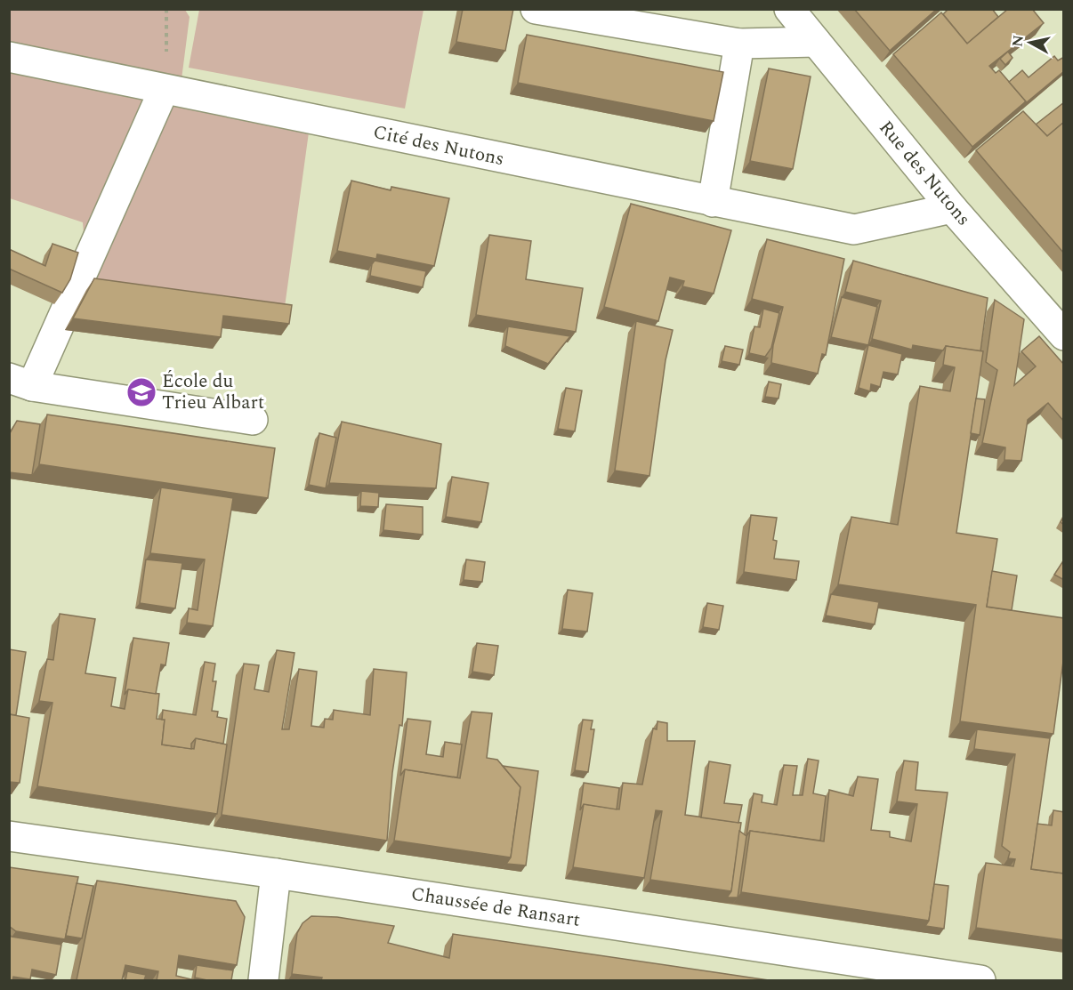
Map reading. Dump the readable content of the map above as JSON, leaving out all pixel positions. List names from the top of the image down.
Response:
{
  "streets": {
    "street": ["Cité des Nutons", "Rue des Nutons", "Chaussée de Ransart"]
  },
  "crossings": [
    ["Cité des Nutons", "Rue des Nutons"]
  ],
  "places": {
    "school or university": ["École du Trieu Albart"]
  },
  "north": "left"
}
